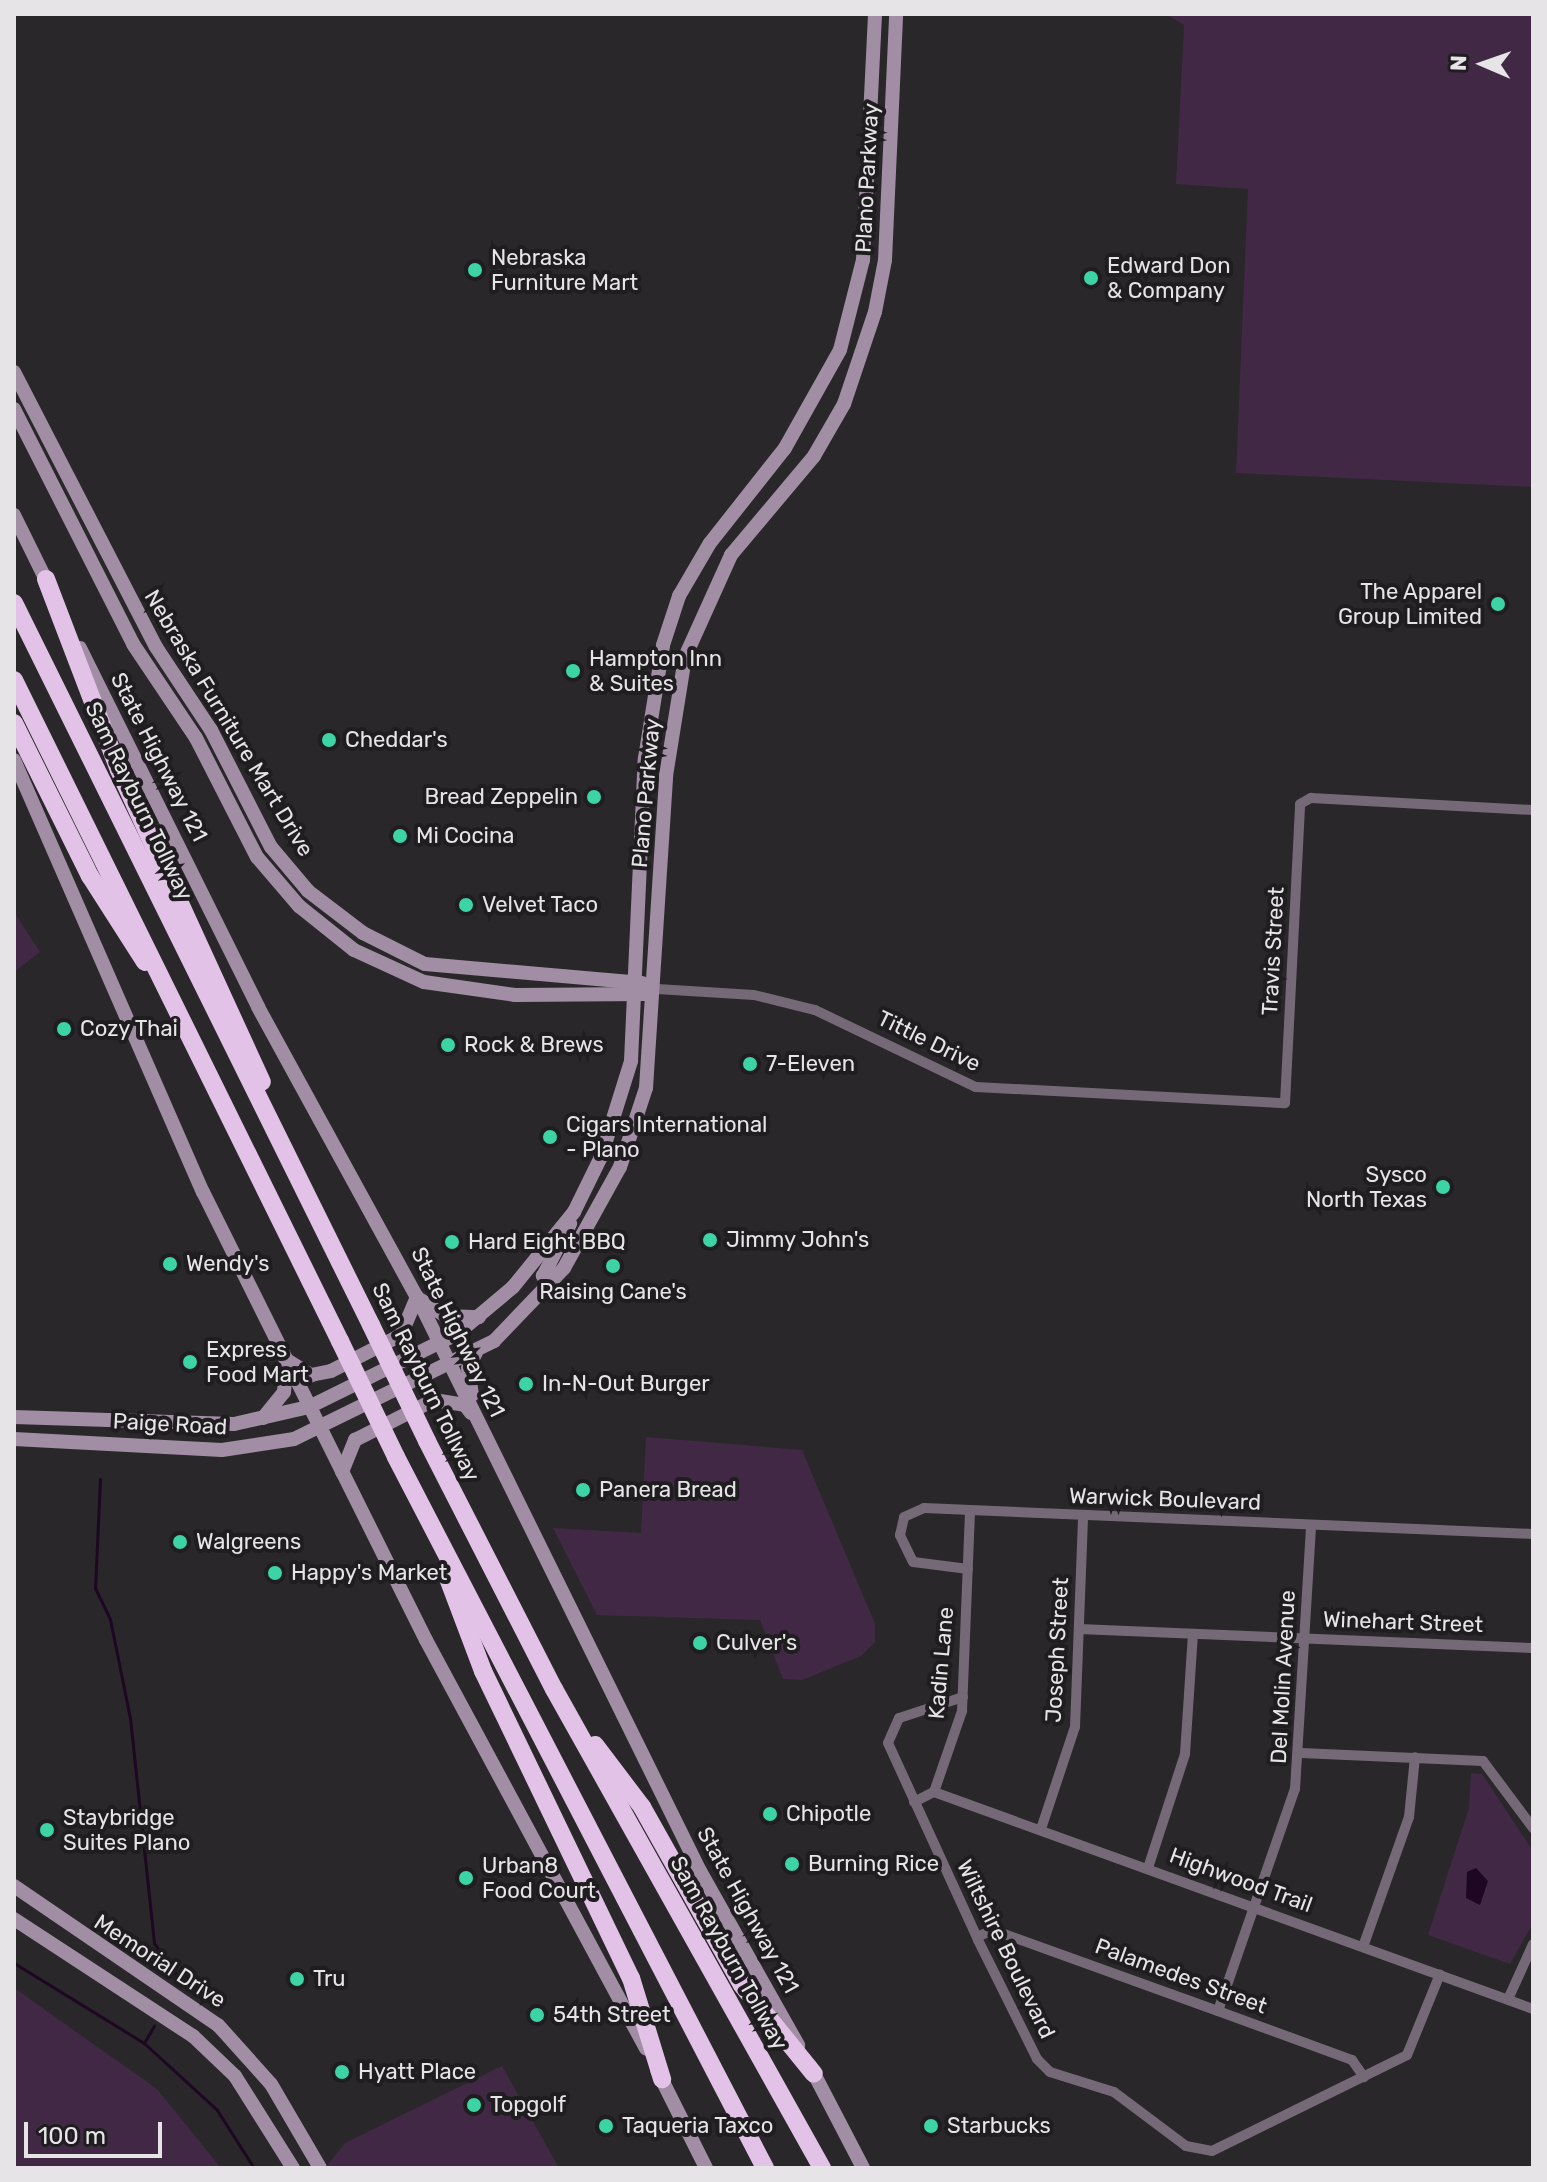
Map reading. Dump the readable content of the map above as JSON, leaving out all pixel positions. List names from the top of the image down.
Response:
{
  "streets": {
    "highway": ["Sam Rayburn Tollway"],
    "main road": [
      "Plano Parkway",
      "Nebraska Furniture Mart Drive",
      "State Highway 121",
      "Paige Road",
      "Memorial Drive"
    ],
    "street": [
      "Travis Street",
      "Tittle Drive",
      "Warwick Boulevard",
      "Winehart Street",
      "Joseph Street",
      "Kadin Lane",
      "Del Molin Avenue",
      "Highwood Trail",
      "Wiltshire Boulevard",
      "Palamedes Street"
    ]
  },
  "crossings": [
    ["Plano Parkway", "Nebraska Furniture Mart Drive"],
    ["Plano Parkway", "State Highway 121"],
    ["Plano Parkway", "Tittle Drive"],
    ["Plano Parkway", "Paige Road"],
    ["Nebraska Furniture Mart Drive", "Tittle Drive"],
    ["Travis Street", "Tittle Drive"],
    ["Warwick Boulevard", "Joseph Street"],
    ["Warwick Boulevard", "Kadin Lane"],
    ["Warwick Boulevard", "Del Molin Avenue"],
    ["Winehart Street", "Joseph Street"],
    ["Winehart Street", "Del Molin Avenue"],
    ["Joseph Street", "Highwood Trail"],
    ["Kadin Lane", "Highwood Trail"],
    ["Kadin Lane", "Wiltshire Boulevard"],
    ["Del Molin Avenue", "Highwood Trail"],
    ["Del Molin Avenue", "Palamedes Street"],
    ["Highwood Trail", "Wiltshire Boulevard"],
    ["Wiltshire Boulevard", "Palamedes Street"]
  ],
  "places": [
    "Nebraska Furniture Mart",
    "Edward Don & Company",
    "The Apparel Group Limited",
    "Hampton Inn & Suites",
    "Cheddar's",
    "Bread Zeppelin",
    "Mi Cocina",
    "Velvet Taco",
    "Cozy Thai",
    "Rock & Brews",
    "7-Eleven",
    "Cigars International - Plano",
    "Sysco North Texas",
    "Jimmy John's",
    "Hard Eight BBQ",
    "Wendy's",
    "Raising Cane's",
    "Express Food Mart",
    "In-N-Out Burger",
    "Panera Bread",
    "Walgreens",
    "Happy's Market",
    "Culver's",
    "Chipotle",
    "Staybridge Suites Plano",
    "Burning Rice",
    "Urban8 Food Court",
    "Tru",
    "54th Street",
    "Hyatt Place",
    "Topgolf",
    "Taqueria Taxco",
    "Starbucks"
  ],
  "scale_bar": "100 m",
  "north": "left"
}
